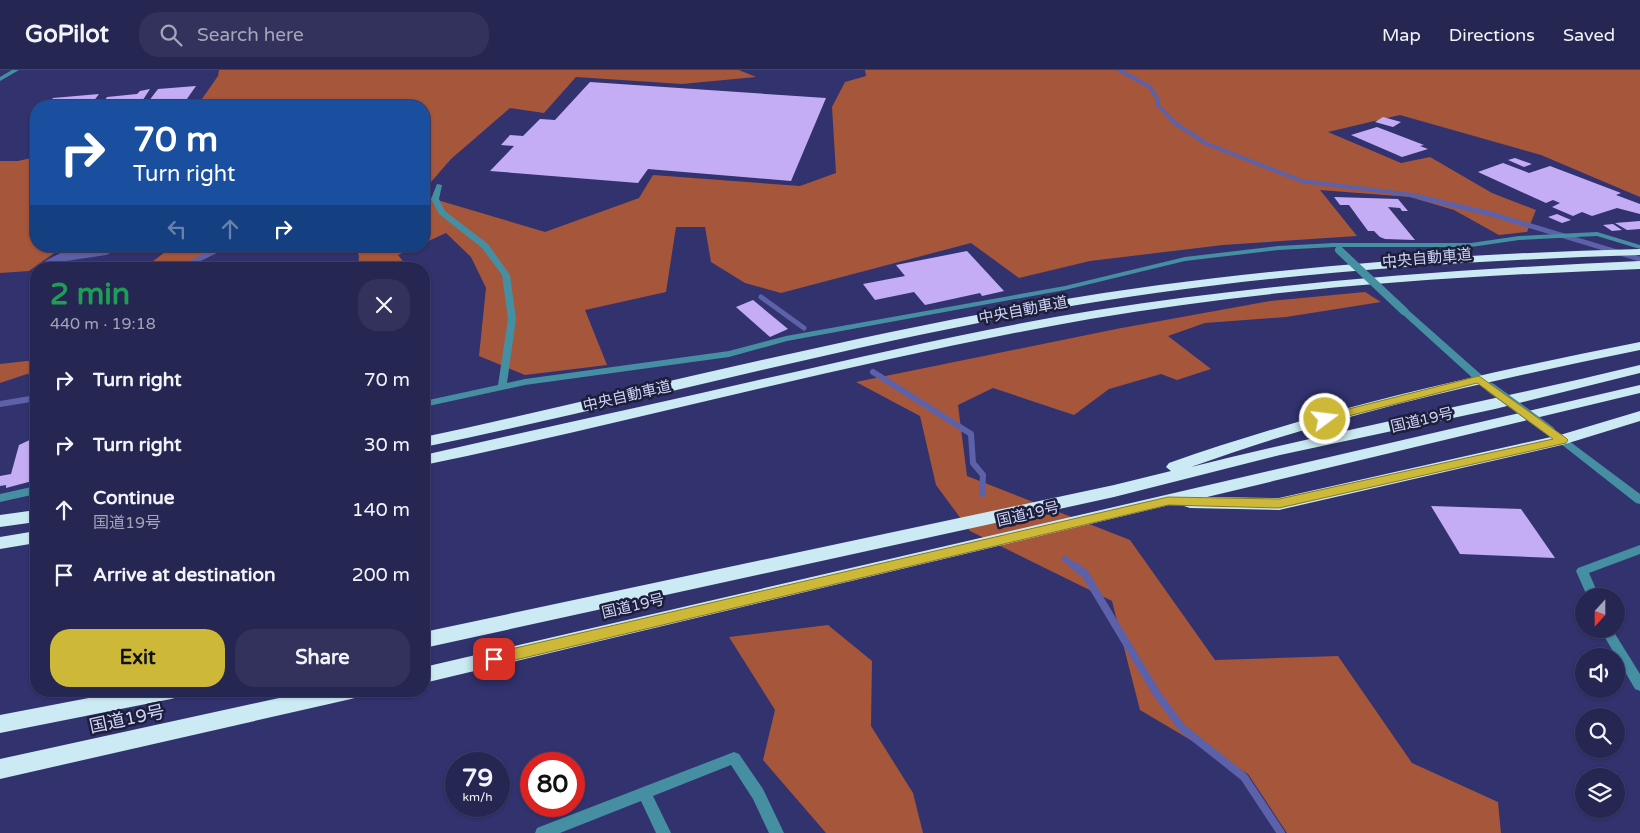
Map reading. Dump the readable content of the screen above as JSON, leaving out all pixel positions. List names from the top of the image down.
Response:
{
  "streets": {
    "highway": ["中央自動車道", "国道19号"]
  },
  "north": "bottom",
  "page": {
    "header": "GoPilot",
    "search": "Search here",
    "nav": ["Map", "Directions", "Saved"],
    "turn": ["70 m", "Turn right"],
    "heading": ["2 min", "440 m · 19:18"],
    "list": [
      {
        "name": "Turn right",
        "value": "70 m"
      },
      {
        "name": "Turn right",
        "value": "30 m"
      },
      {
        "name": "Continue",
        "note": "国道19号",
        "value": "140 m"
      },
      {
        "name": "Arrive at destination",
        "value": "200 m"
      }
    ],
    "buttons": ["Exit", "Share"],
    "speed": "79 km/h",
    "limit": "80"
  }
}
